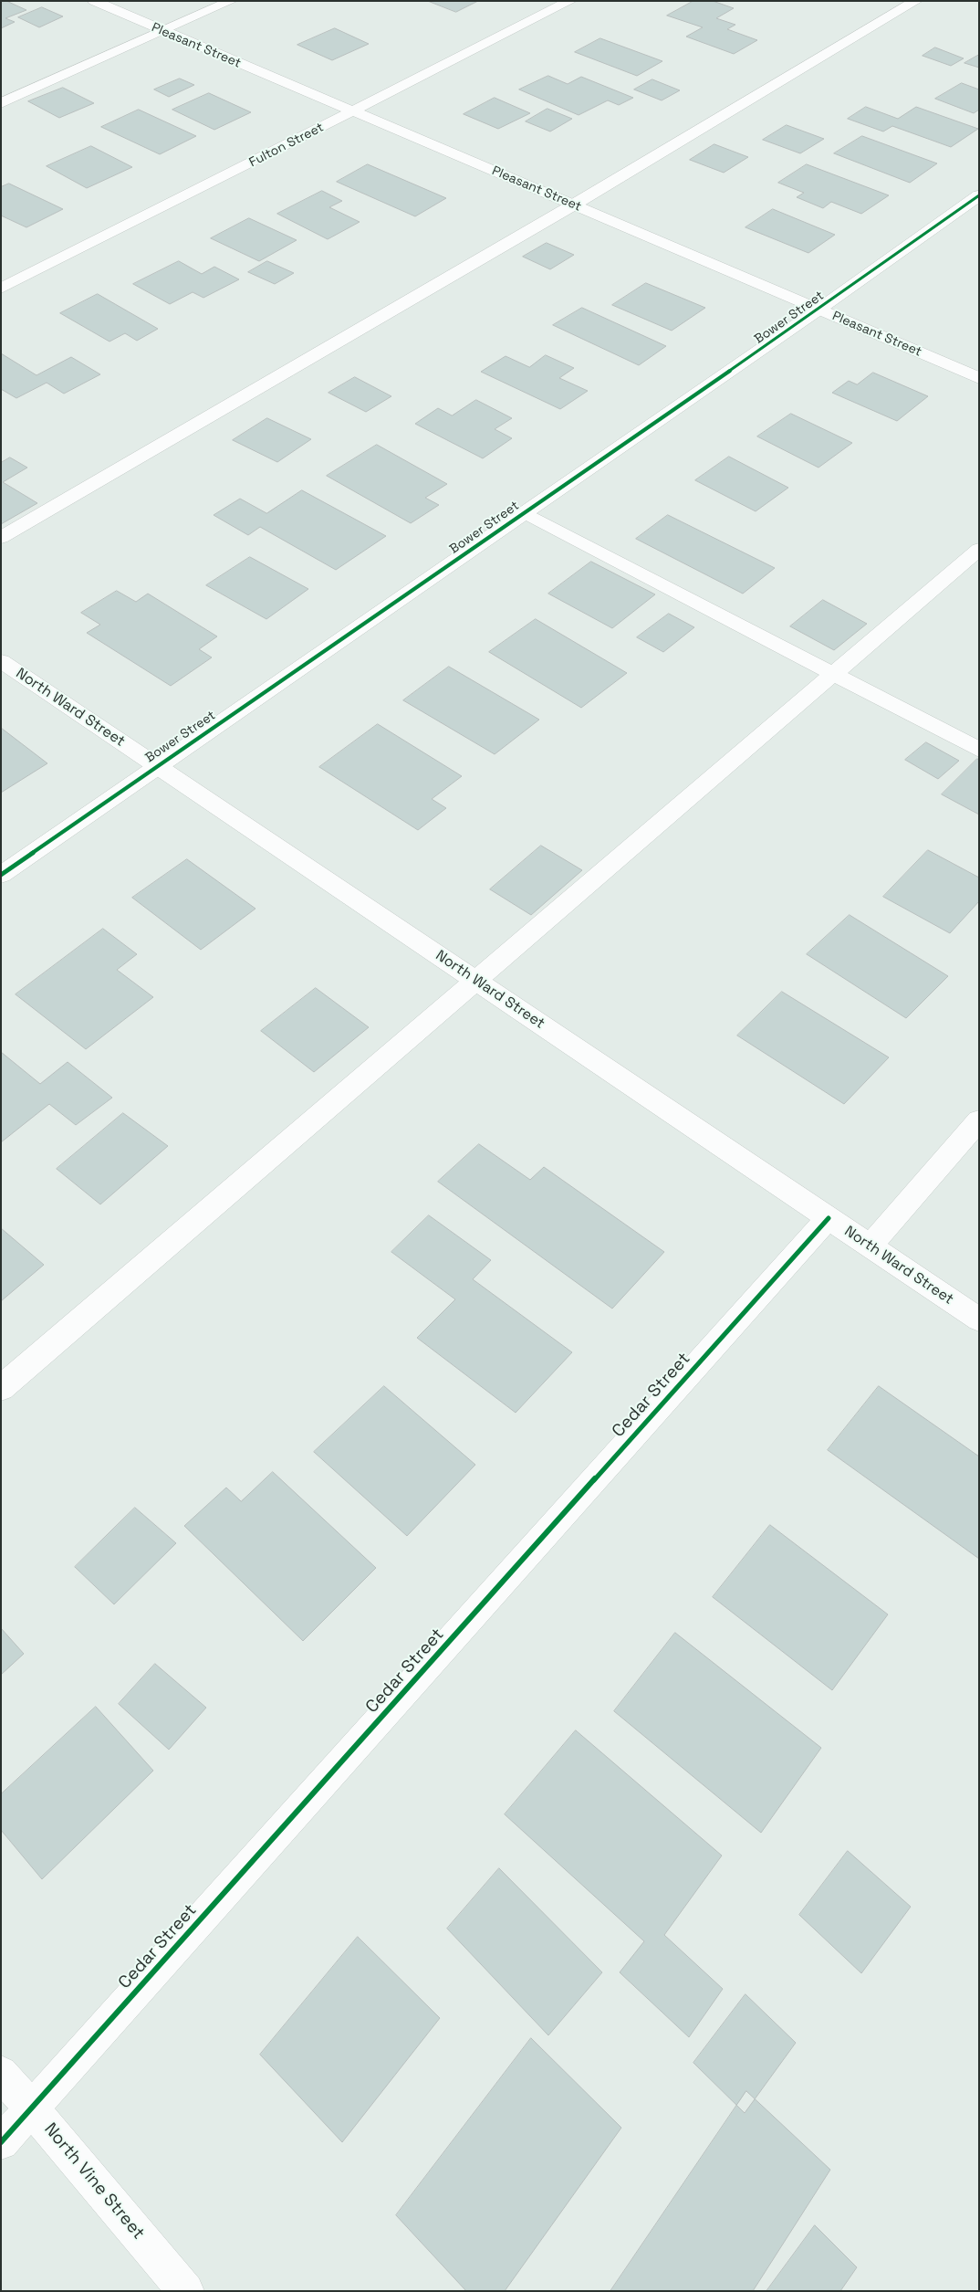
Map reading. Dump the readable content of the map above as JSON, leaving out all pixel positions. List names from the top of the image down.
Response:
{
  "streets": {
    "street": [
      "Pleasant Street",
      "Fulton Street",
      "Bower Street",
      "North Ward Street",
      "Cedar Street",
      "North Vine Street"
    ]
  },
  "crossings": [
    ["Pleasant Street", "Fulton Street"],
    ["Pleasant Street", "Bower Street"],
    ["Bower Street", "North Ward Street"],
    ["North Ward Street", "Cedar Street"],
    ["Cedar Street", "North Vine Street"]
  ]
}
